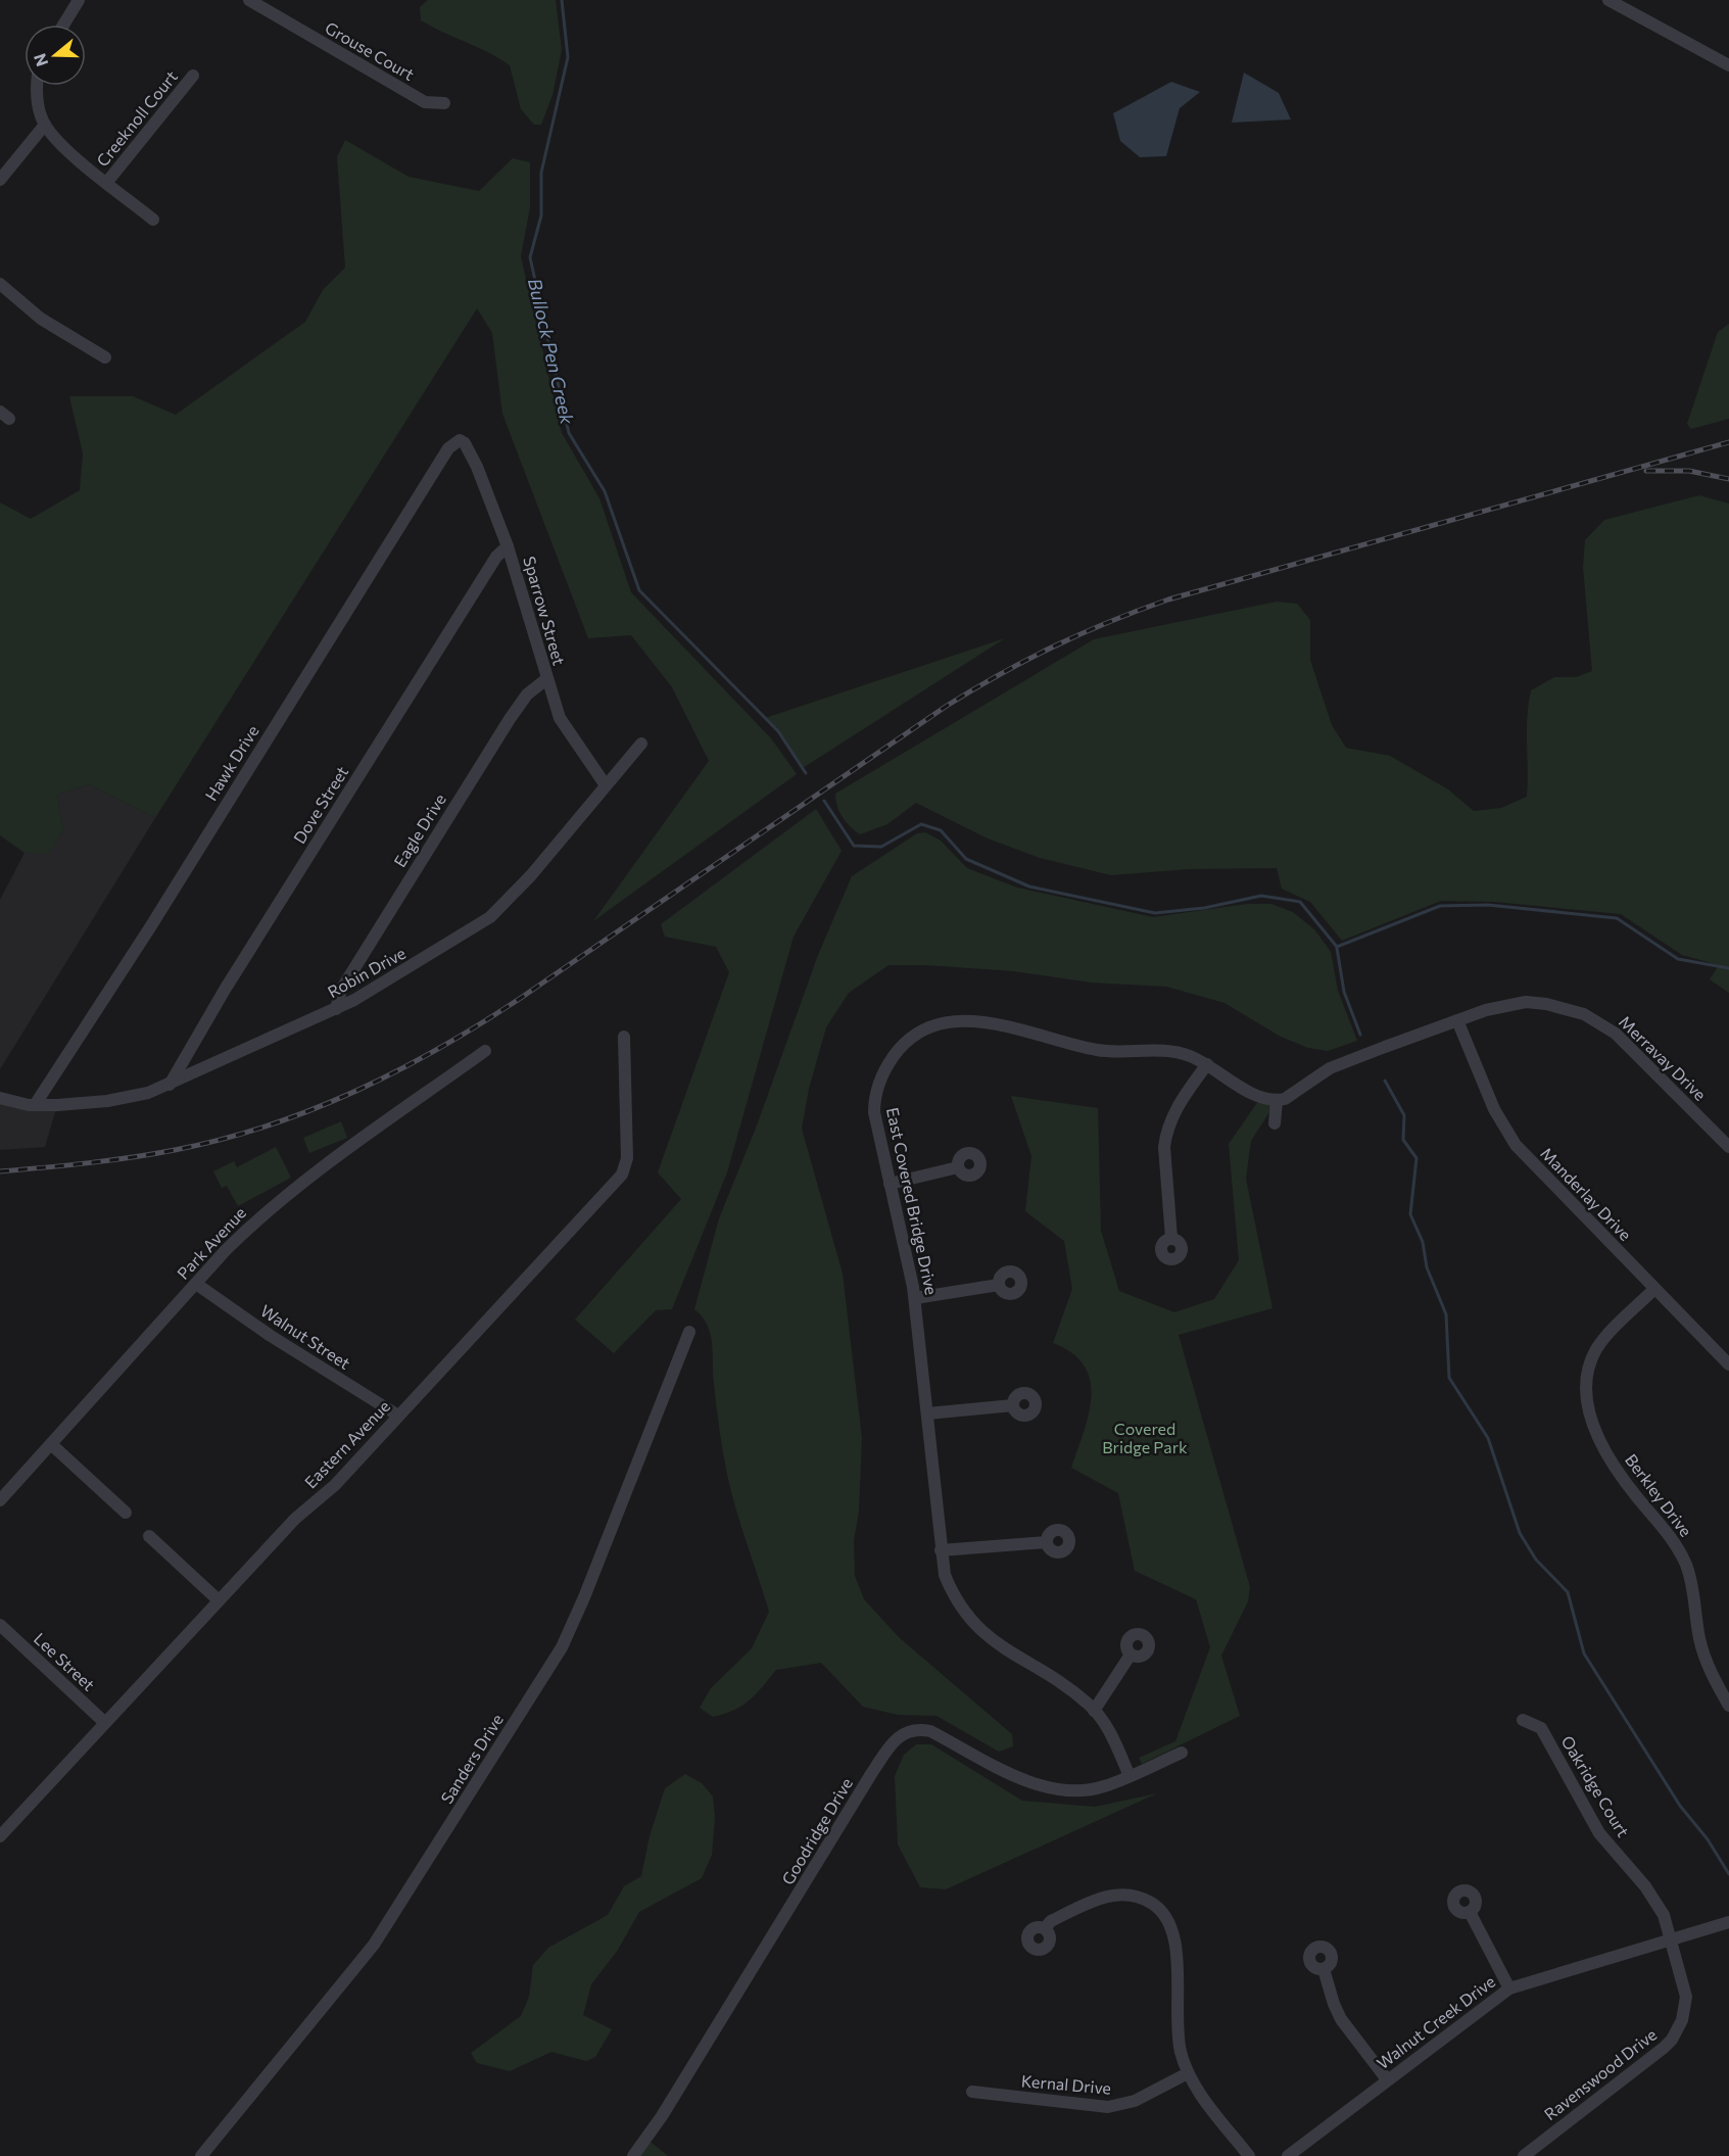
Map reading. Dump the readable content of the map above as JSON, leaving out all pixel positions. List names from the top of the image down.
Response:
{
  "streets": {
    "street": [
      "Grouse Court",
      "Creeknoll Court",
      "Sparrow Street",
      "Hawk Drive",
      "Dove Street",
      "Eagle Drive",
      "Robin Drive",
      "Merravay Drive",
      "Manderlay Drive",
      "East Covered Bridge Drive",
      "Park Avenue",
      "Walnut Street",
      "Eastern Avenue",
      "Berkley Drive",
      "Lee Street",
      "Sanders Drive",
      "Oakridge Court",
      "Goodridge Drive",
      "Walnut Creek Drive",
      "Ravenswood Drive",
      "Kernal Drive"
    ]
  },
  "crossings": [
    ["Sparrow Street", "Hawk Drive"],
    ["Sparrow Street", "Dove Street"],
    ["Sparrow Street", "Eagle Drive"],
    ["Sparrow Street", "Robin Drive"],
    ["Hawk Drive", "Robin Drive"],
    ["Dove Street", "Robin Drive"],
    ["Eagle Drive", "Robin Drive"],
    ["Merravay Drive", "Manderlay Drive"],
    ["Manderlay Drive", "Berkley Drive"],
    ["East Covered Bridge Drive", "Goodridge Drive"],
    ["Park Avenue", "Walnut Street"],
    ["Walnut Street", "Eastern Avenue"],
    ["Eastern Avenue", "Lee Street"],
    ["Oakridge Court", "Walnut Creek Drive"],
    ["Oakridge Court", "Ravenswood Drive"],
    ["Walnut Creek Drive", "Ravenswood Drive"]
  ],
  "water": ["Bullock Pen Creek"],
  "parks": ["Covered Bridge Park"],
  "north": "left"
}
